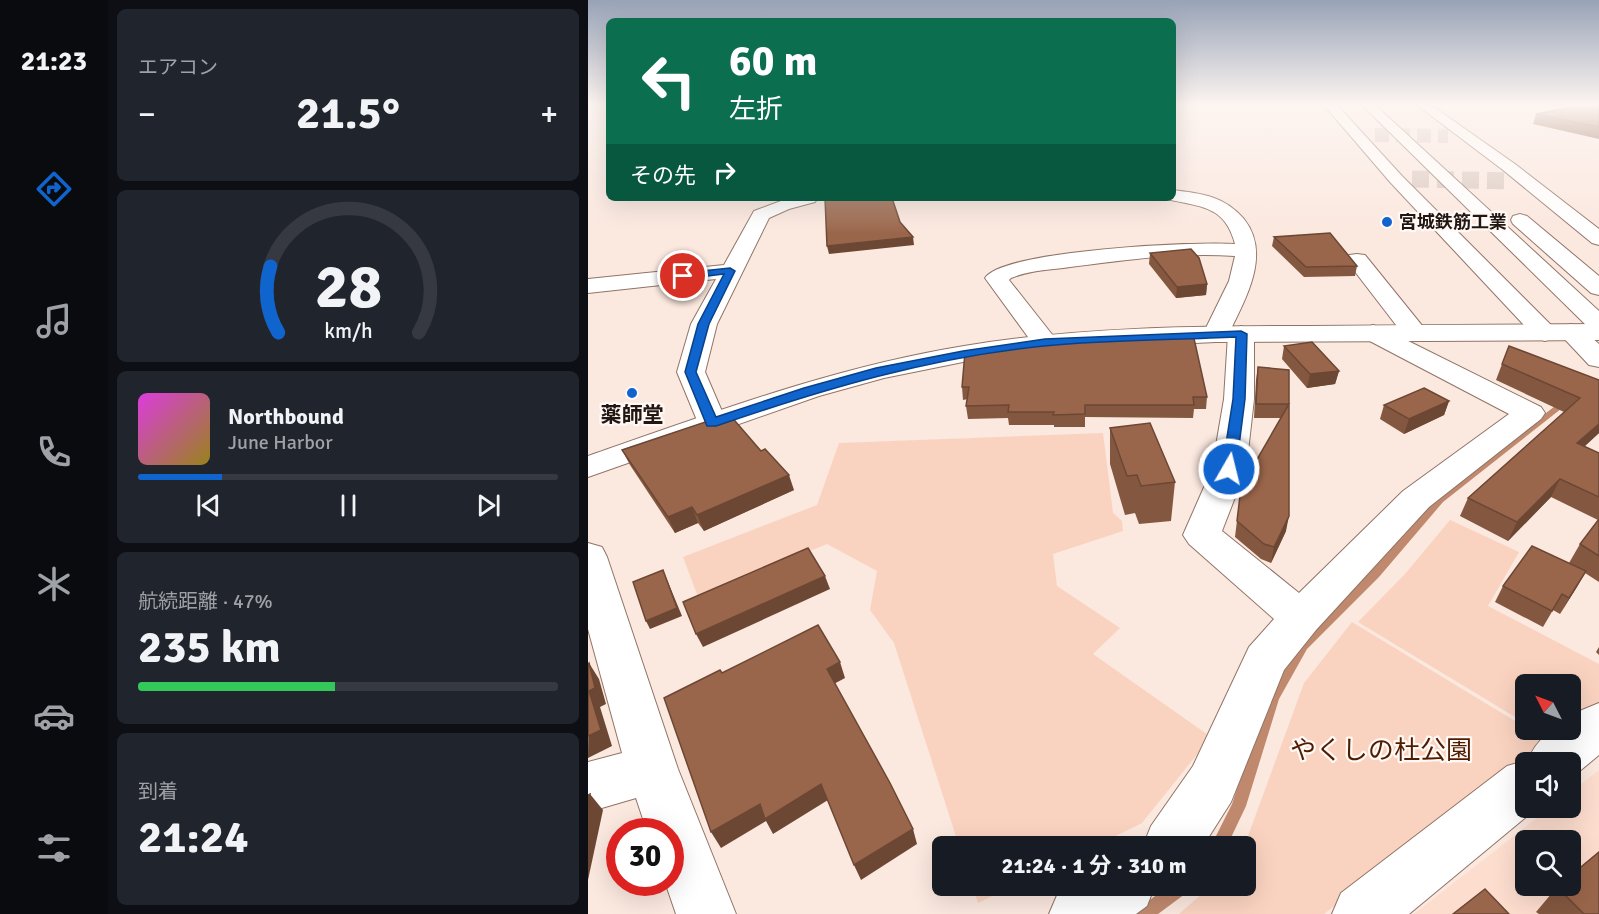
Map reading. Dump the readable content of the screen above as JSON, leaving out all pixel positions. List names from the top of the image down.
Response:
{
  "parks": ["やくしの杜公園"],
  "places": ["宮城鉄筋工業", "薬師堂"],
  "north": "top left",
  "page": {
    "tabs": "21:23",
    "tile": [
      "エアコン",
      ["航続距離 · 47%", "235 km"],
      ["到着", "21:24"]
    ],
    "turn": ["60 m", "左折"],
    "heat": ["−", "21.5°", "+"],
    "then": "その先",
    "song": ["Northbound", "June Harbor"],
    "limit": "30",
    "trip": "21:24 · 1 分 · 310 m",
    "gauge": ["28", "km/h"]
  }
}
